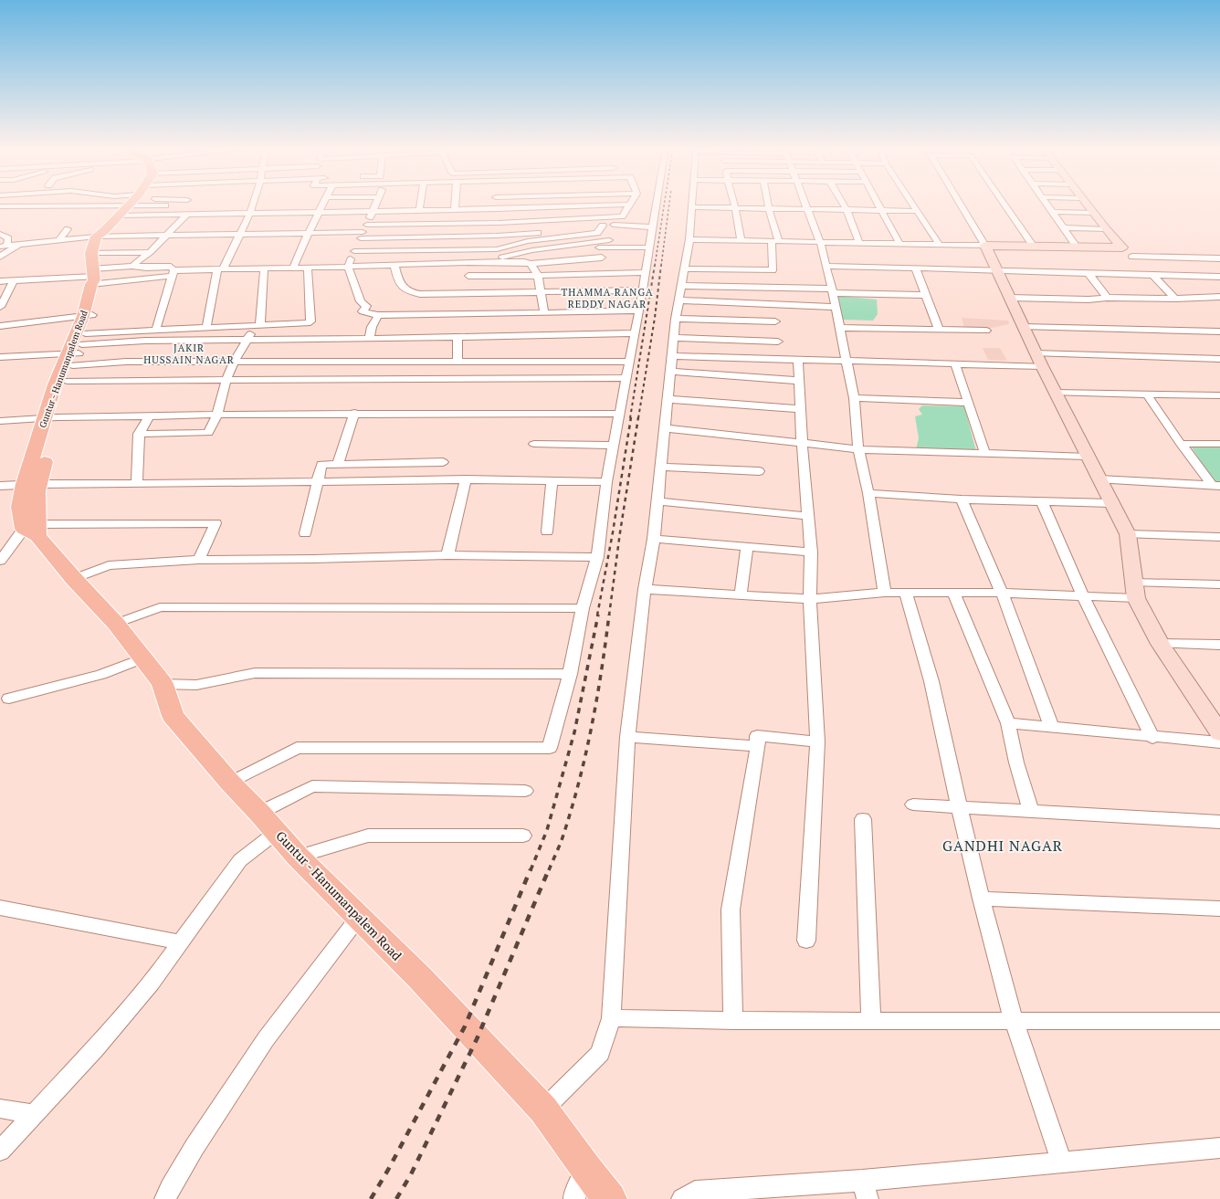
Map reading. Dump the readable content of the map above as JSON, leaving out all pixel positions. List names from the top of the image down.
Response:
{
  "streets": {
    "main road": ["Guntur - Hanumanpalem Road"]
  },
  "districts": ["THAMMA RANGA REDDY NAGAR", "JAKIR HUSSAIN NAGAR", "GANDHI NAGAR"]
}
